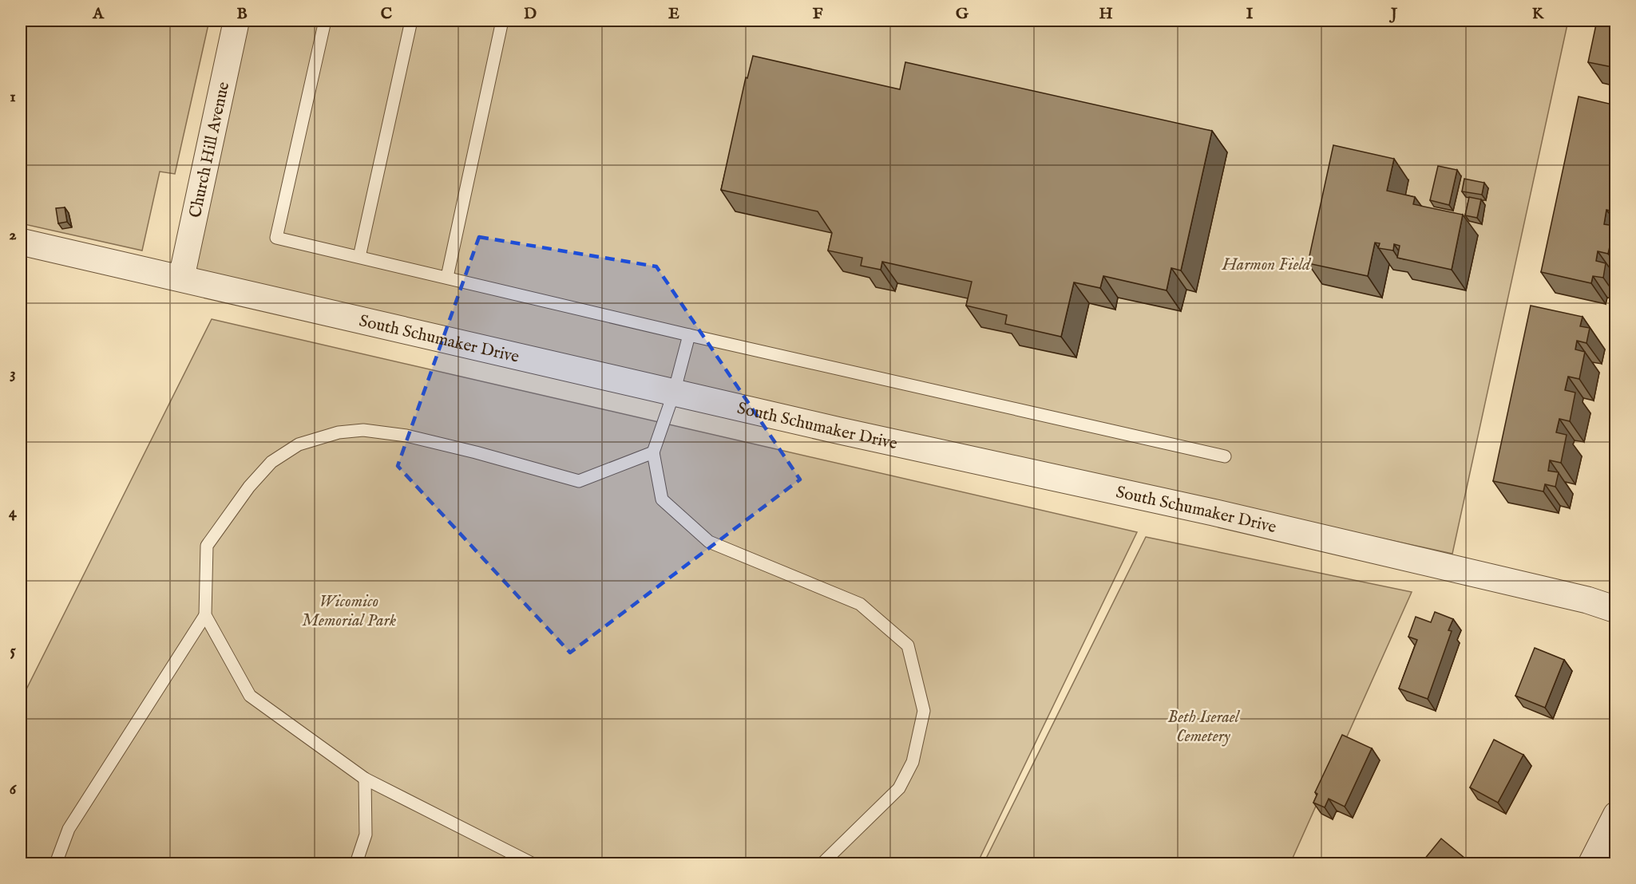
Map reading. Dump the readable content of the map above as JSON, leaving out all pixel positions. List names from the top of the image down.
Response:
{
  "streets": {
    "street": ["Church Hill Avenue", "South Schumaker Drive"]
  },
  "crossings": [
    ["Church Hill Avenue", "South Schumaker Drive"]
  ],
  "parks": ["Harmon Field", "Wicomico Memorial Park", "Beth Iserael Cemetery"],
  "grid": {
    "columns": [
      "A",
      "B",
      "C",
      "D",
      "E",
      "F",
      "G",
      "H",
      "I",
      "J",
      "K"
    ],
    "rows": [
      "1",
      "2",
      "3",
      "4",
      "5",
      "6"
    ]
  }
}
